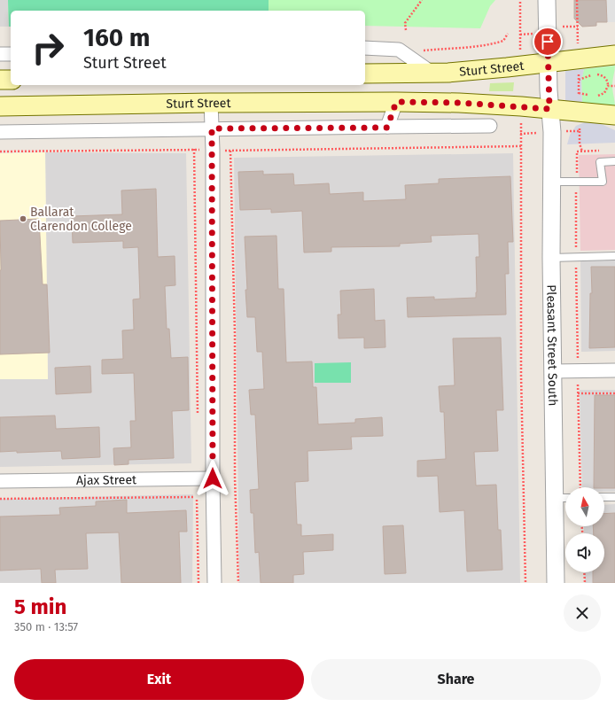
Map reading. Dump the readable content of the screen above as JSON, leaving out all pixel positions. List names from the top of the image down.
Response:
{
  "streets": {
    "main road": ["Sturt Street"],
    "street": ["Pleasant Street South", "Ajax Street"]
  },
  "crossings": [
    ["Sturt Street", "Pleasant Street South"]
  ],
  "places": ["Ballarat Clarendon College"],
  "north": "top",
  "page": {
    "turn": ["160 m", "Sturt Street"],
    "heading": ["5 min", "350 m · 13:57"],
    "buttons": ["Exit", "Share"]
  }
}
